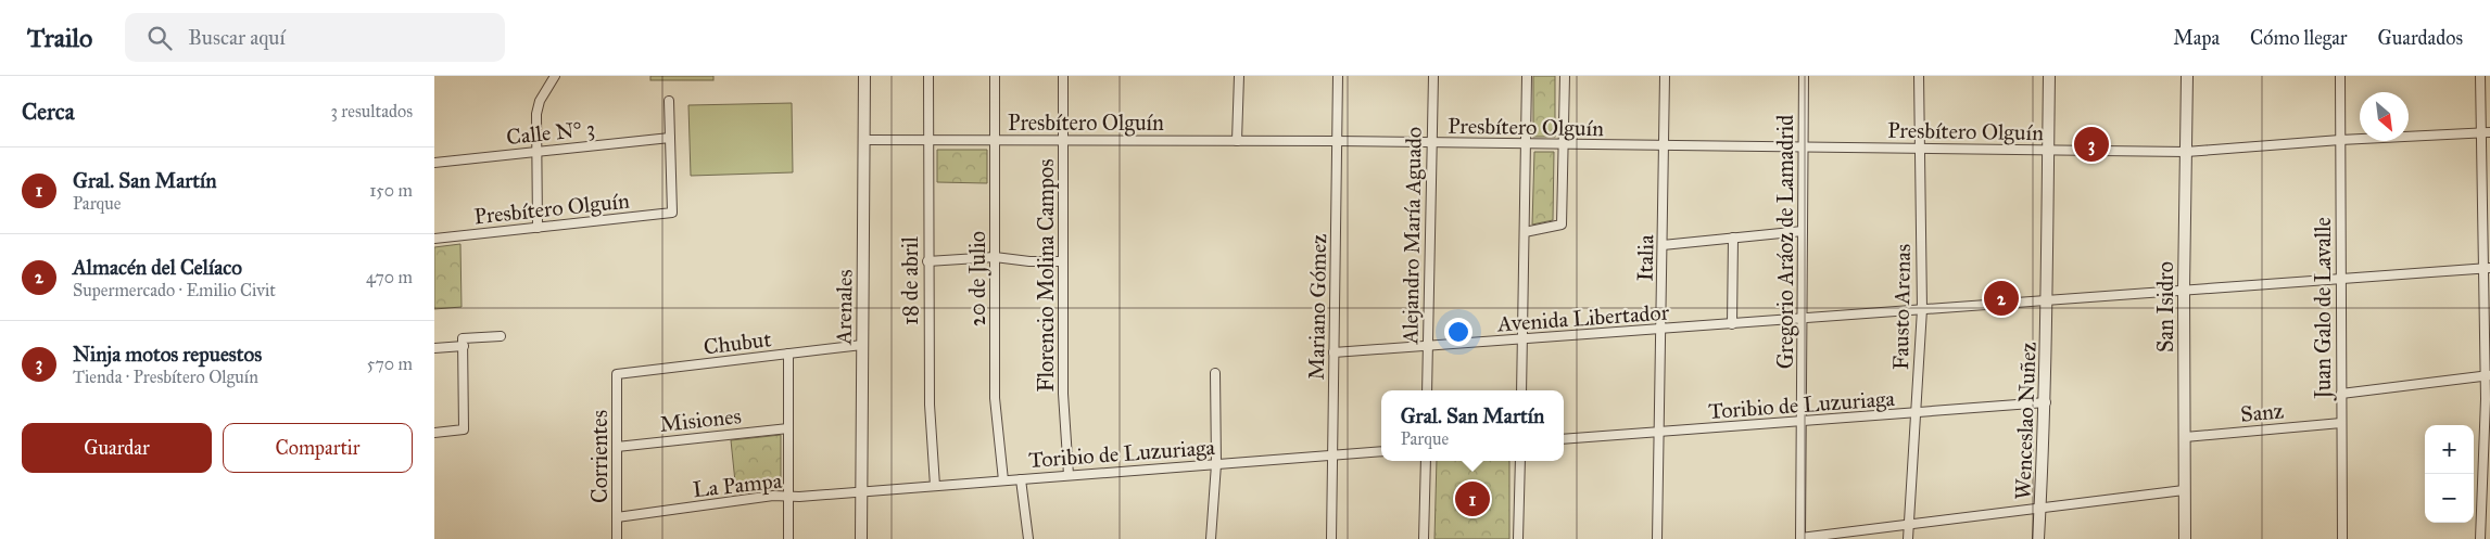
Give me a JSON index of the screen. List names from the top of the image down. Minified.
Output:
{"streets":{"street":["Presbítero Olguín","Calle N° 3","Alejandro María Aguado","Gregorio Aráoz de Lamadrid","Italia","Florencio Molina Campos","20 de Julio","18 de abril","Arenales","Mariano Gómez","Fausto Arenas","San Isidro","Juan Galo de Lavalle","Avenida Libertador","Chubut","Toribio de Luzuriaga","Sanz","Misiones","Wenceslao Nuñez","Corrientes","La Pampa"]},"crossings":[["Presbítero Olguín","Calle N° 3"],["Presbítero Olguín","Alejandro María Aguado"],["Presbítero Olguín","Gregorio Aráoz de Lamadrid"],["Presbítero Olguín","Italia"],["Presbítero Olguín","Florencio Molina Campos"],["Presbítero Olguín","20 de Julio"],["Presbítero Olguín","18 de abril"],["Presbítero Olguín","Arenales"],["Presbítero Olguín","Mariano Gómez"],["Presbítero Olguín","Fausto Arenas"],["Presbítero Olguín","San Isidro"],["Presbítero Olguín","Juan Galo de Lavalle"],["Presbítero Olguín","Wenceslao Nuñez"],["Alejandro María Aguado","Avenida Libertador"],["Gregorio Aráoz de Lamadrid","Avenida Libertador"],["Gregorio Aráoz de Lamadrid","Toribio de Luzuriaga"],["Italia","Avenida Libertador"],["Italia","Toribio de Luzuriaga"],["Florencio Molina Campos","Toribio de Luzuriaga"],["20 de Julio","Toribio de Luzuriaga"],["18 de abril","Toribio de Luzuriaga"],["Arenales","Chubut"],["Arenales","Toribio de Luzuriaga"],["Arenales","La Pampa"],["Mariano Gómez","Avenida Libertador"],["Mariano Gómez","Toribio de Luzuriaga"],["Fausto Arenas","Avenida Libertador"],["Fausto Arenas","Toribio de Luzuriaga"],["San Isidro","Avenida Libertador"],["San Isidro","Sanz"],["Juan Galo de Lavalle","Avenida Libertador"],["Juan Galo de Lavalle","Sanz"],["Avenida Libertador","Wenceslao Nuñez"],["Chubut","Corrientes"],["Toribio de Luzuriaga","Wenceslao Nuñez"],["Toribio de Luzuriaga","La Pampa"],["Misiones","Corrientes"],["Corrientes","La Pampa"]],"north":"bottom right","page":{"header":"Trailo","search":"Buscar aquí","nav":["Mapa","Cómo llegar","Guardados"],"heading":["Cerca","3 resultados"],"pins":["3","2","1"],"list":[{"mark":"1","name":"Gral. San Martín","note":"Parque","value":"150 m"},{"mark":"2","name":"Almacén del Celíaco","note":"Supermercado · Emilio Civit","value":"470 m"},{"mark":"3","name":"Ninja motos repuestos","note":"Tienda · Presbítero Olguín","value":"570 m"}],"popup":["Gral. San Martín","Parque"],"buttons":["Guardar","Compartir"],"map_buttons":["+","−"]}}
